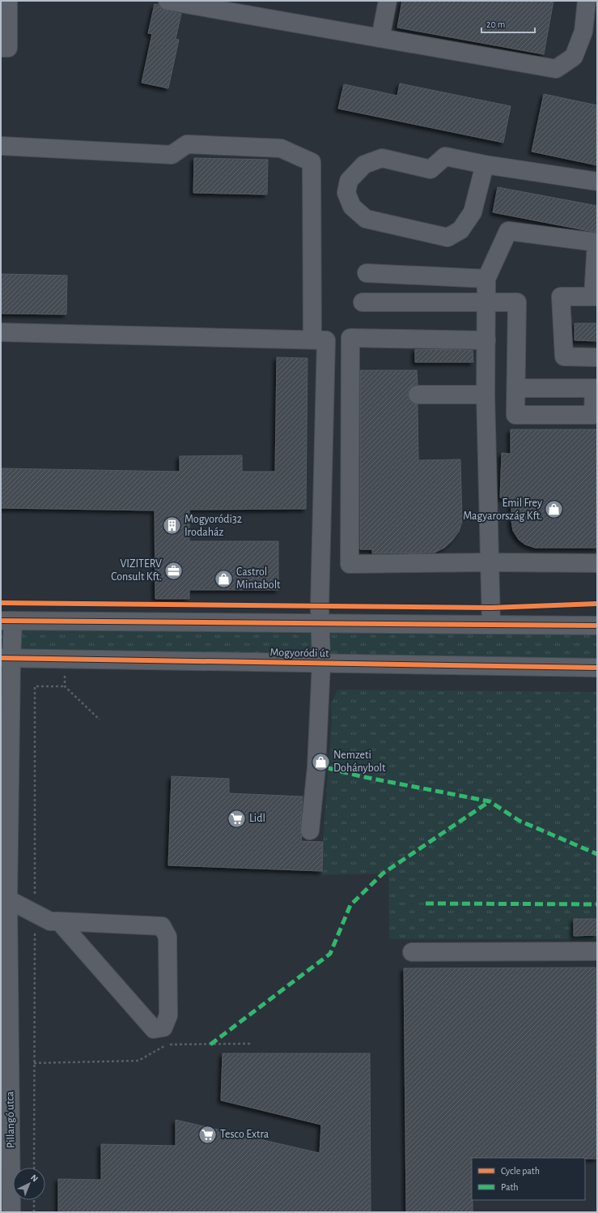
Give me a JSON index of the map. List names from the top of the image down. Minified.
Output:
{"streets":{"street":["Mogyoródi út","Pillangó utca"]},"crossings":[["Mogyoródi út","Pillangó utca"]],"places":{"shop":["Emil Frey Magyarország Kft.","Castrol Mintabolt","Nemzeti Dohánybolt"],"building":["Mogyoródi32 Irodaház"],"office":["VIZITERV Consult Kft."],"supermarket":["Lidl","Tesco Extra"]},"legend":["Cycle path","Path"],"scale_bar":"20 m","north":"top right"}
